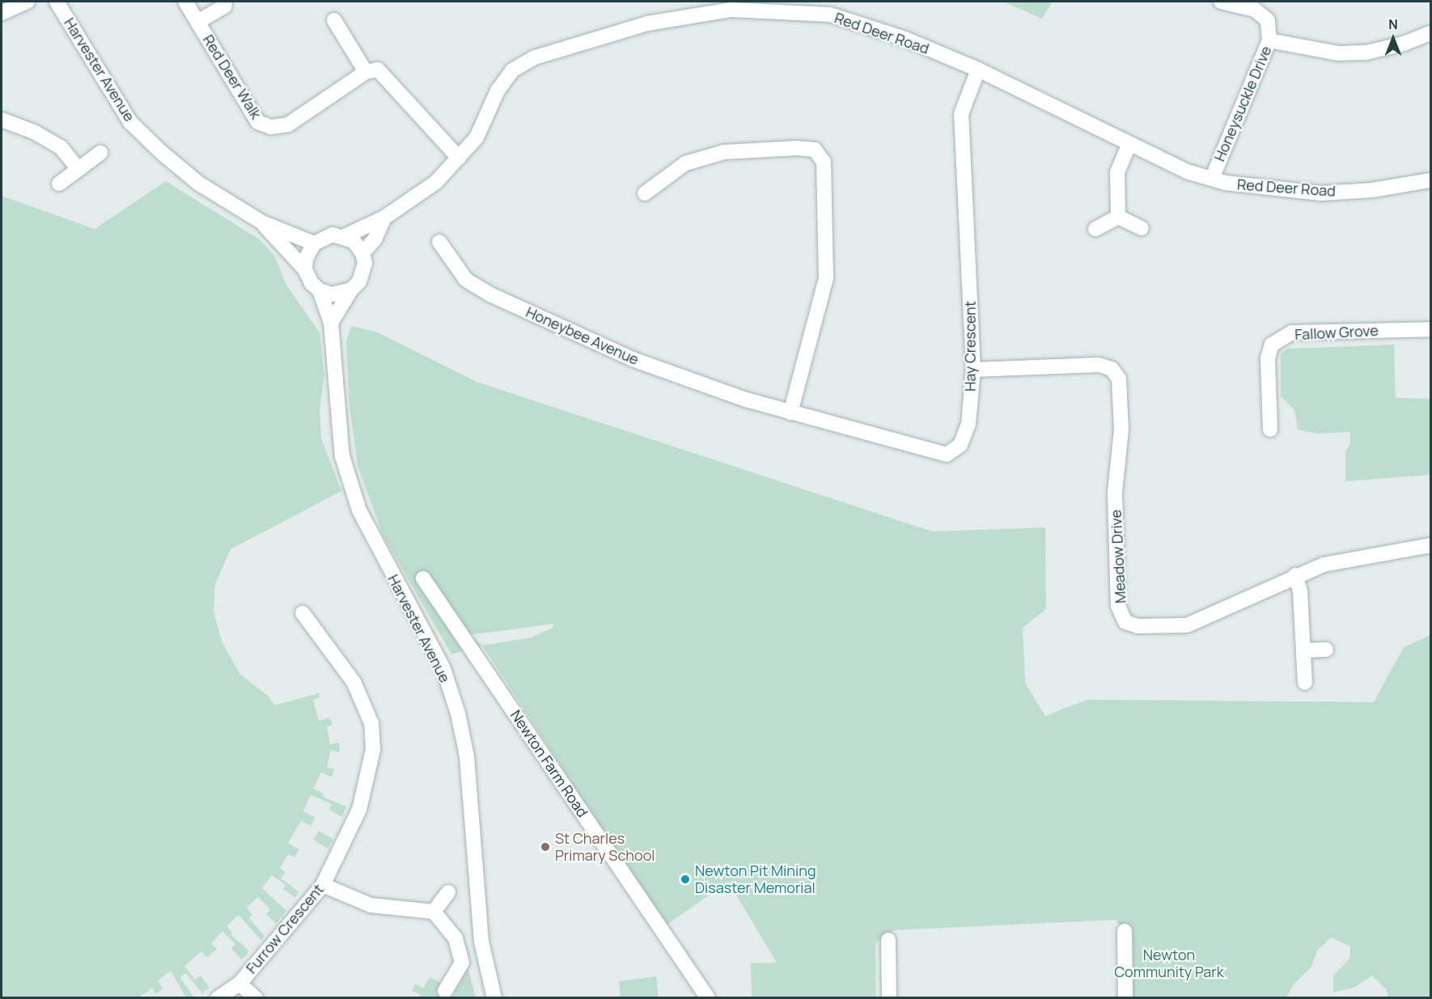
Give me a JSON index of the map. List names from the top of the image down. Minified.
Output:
{"streets":{"street":["Red Deer Road","Harvester Avenue","Red Deer Walk","Honeysuckle Drive","Fallow Grove","Honeybee Avenue","Hay Crescent","Meadow Drive","Newton Farm Road","Furrow Crescent"]},"crossings":[["Red Deer Road","Harvester Avenue"],["Red Deer Road","Honeysuckle Drive"],["Red Deer Road","Hay Crescent"],["Honeybee Avenue","Hay Crescent"],["Hay Crescent","Meadow Drive"]],"parks":["Newton Community Park"],"places":["St Charles Primary School","Newton Pit Mining Disaster Memorial"],"north":"top"}
